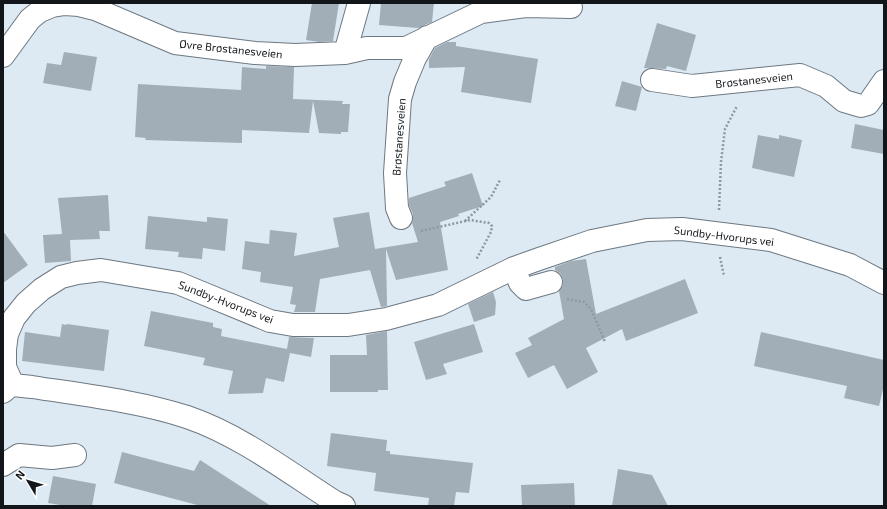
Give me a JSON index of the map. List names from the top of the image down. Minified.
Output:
{"streets":{"street":["Øvre Brøstanesveien","Brøstanesveien","Sundby-Hvorups vei"]},"crossings":[["Øvre Brøstanesveien","Brøstanesveien"]],"north":"top left"}
